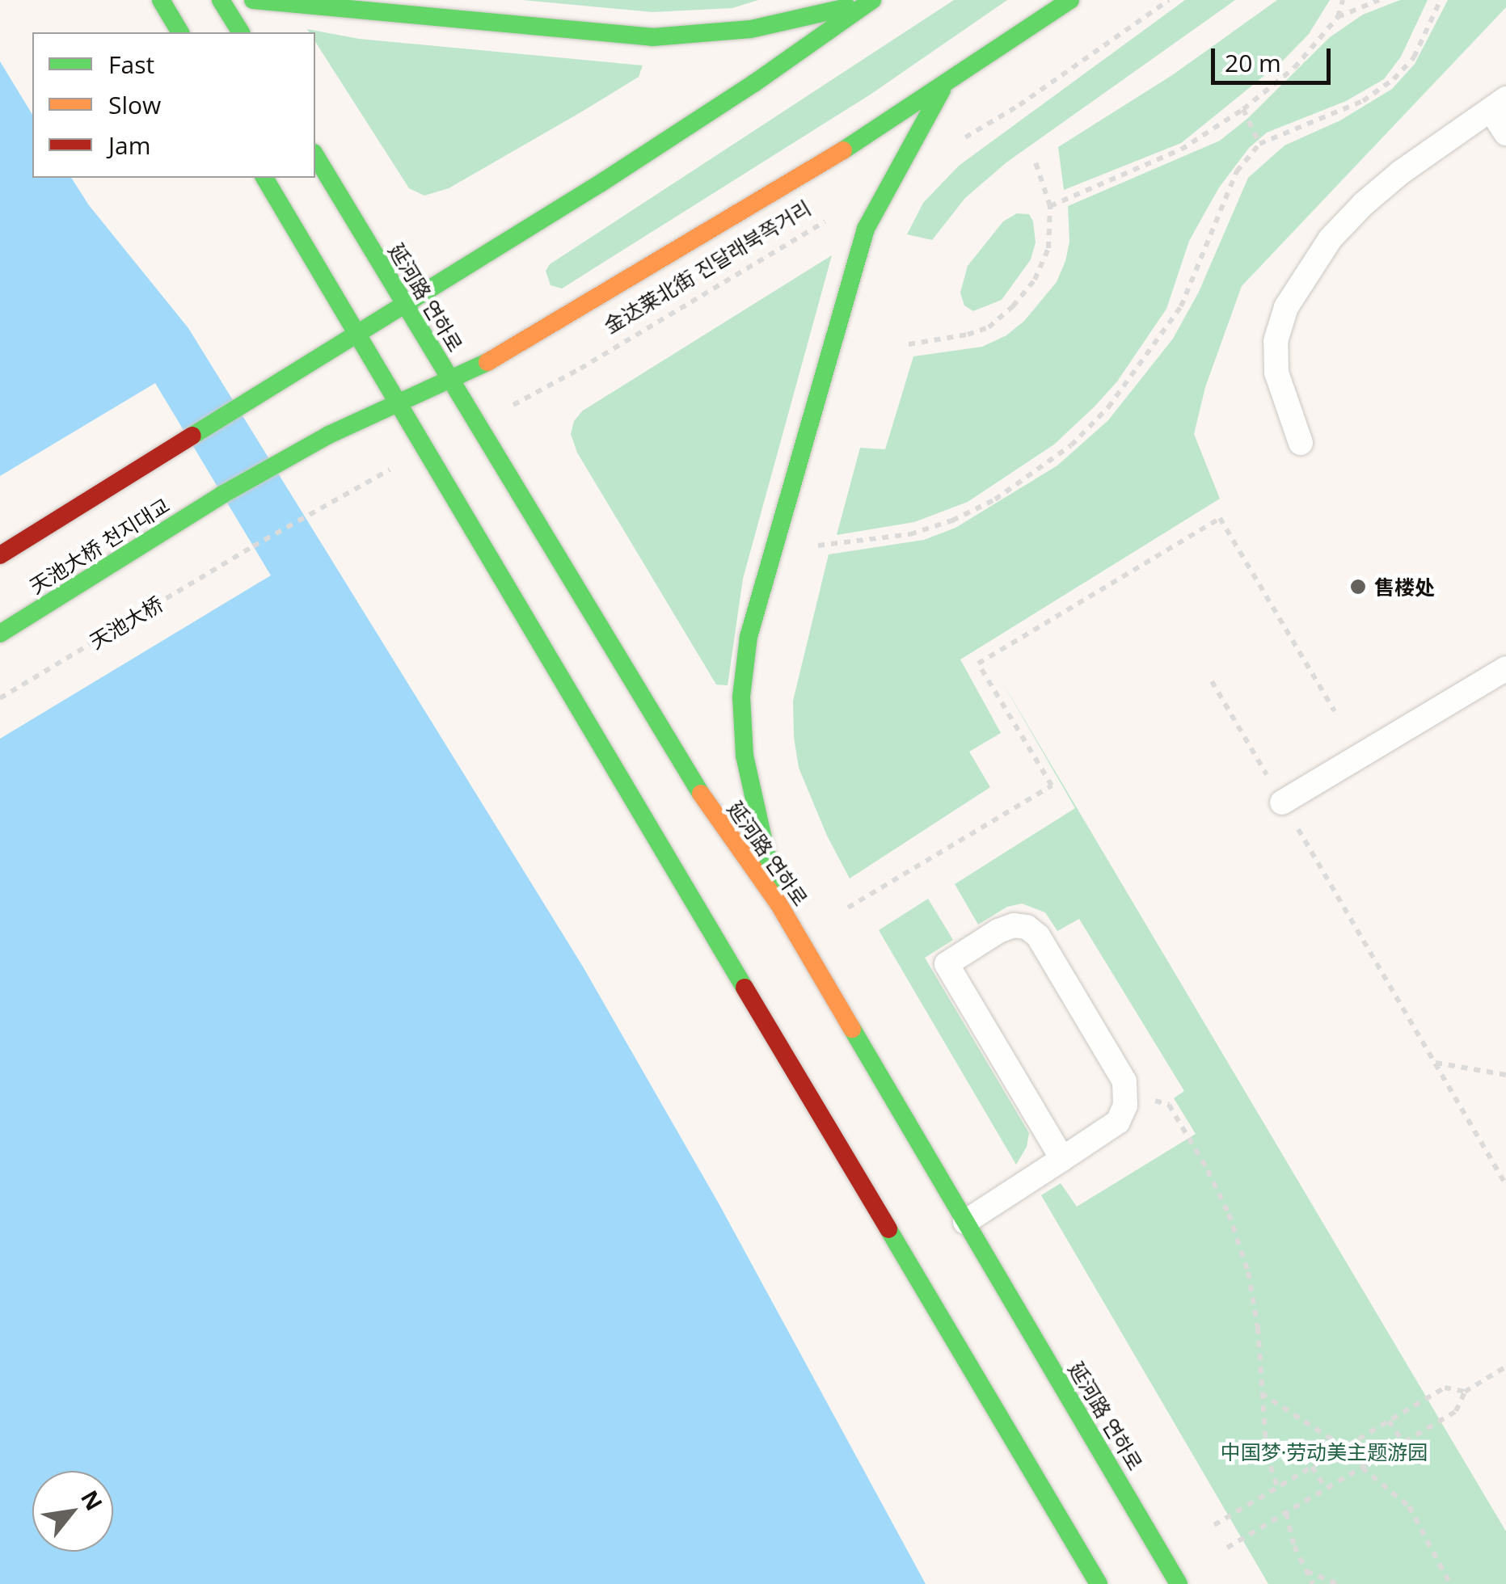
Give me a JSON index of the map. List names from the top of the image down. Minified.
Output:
{"streets":{"main road":["金达莱北街 진달래북쪽거리","延河路 연하로","天池大桥 천지대교"],"path":["天池大桥"]},"crossings":[["金达莱北街 진달래북쪽거리","延河路 연하로"],["金达莱北街 진달래북쪽거리","天池大桥 천지대교"]],"parks":["中国梦·劳动美主题游园"],"places":["售楼处"],"legend":["Fast","Slow","Jam"],"scale_bar":"20 m","north":"top right"}
